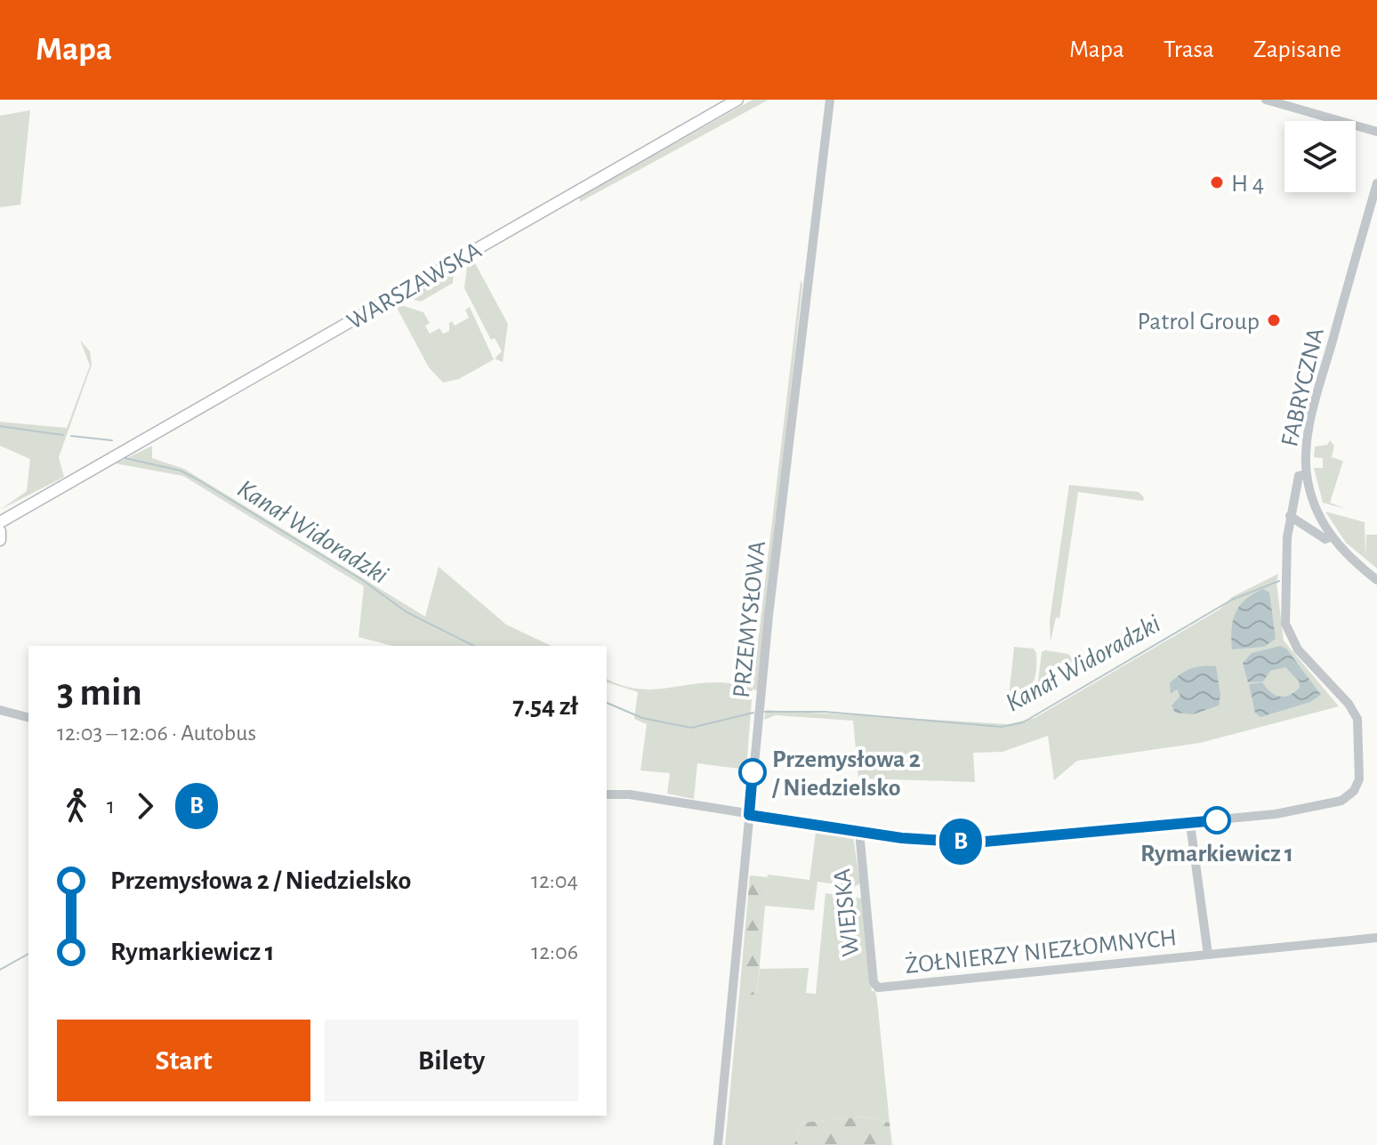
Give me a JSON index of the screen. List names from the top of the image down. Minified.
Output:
{"streets":{"main road":["WARSZAWSKA"],"street":["FABRYCZNA","PRZEMYSŁOWA","WIEJSKA","ŻOŁNIERZY NIEZŁOMNYCH"]},"crossings":[["WIEJSKA","ŻOŁNIERZY NIEZŁOMNYCH"]],"water":["Kanał Widoradzki"],"places":["H 4","Patrol Group","Przemysłowa 2 / Niedzielsko","Rymarkiewicz 1"],"lines":["bus line B"],"page":{"header":"Mapa","nav":["Mapa","Trasa","Zapisane"],"on_map":"B","heading":["3 min","12:03 – 12:06 · Autobus","7.54 zł"],"legs":["1","B"],"list":[{"name":"Przemysłowa 2 / Niedzielsko","value":"12:04"},{"name":"Rymarkiewicz 1","value":"12:06"}],"buttons":["Start","Bilety"]}}
